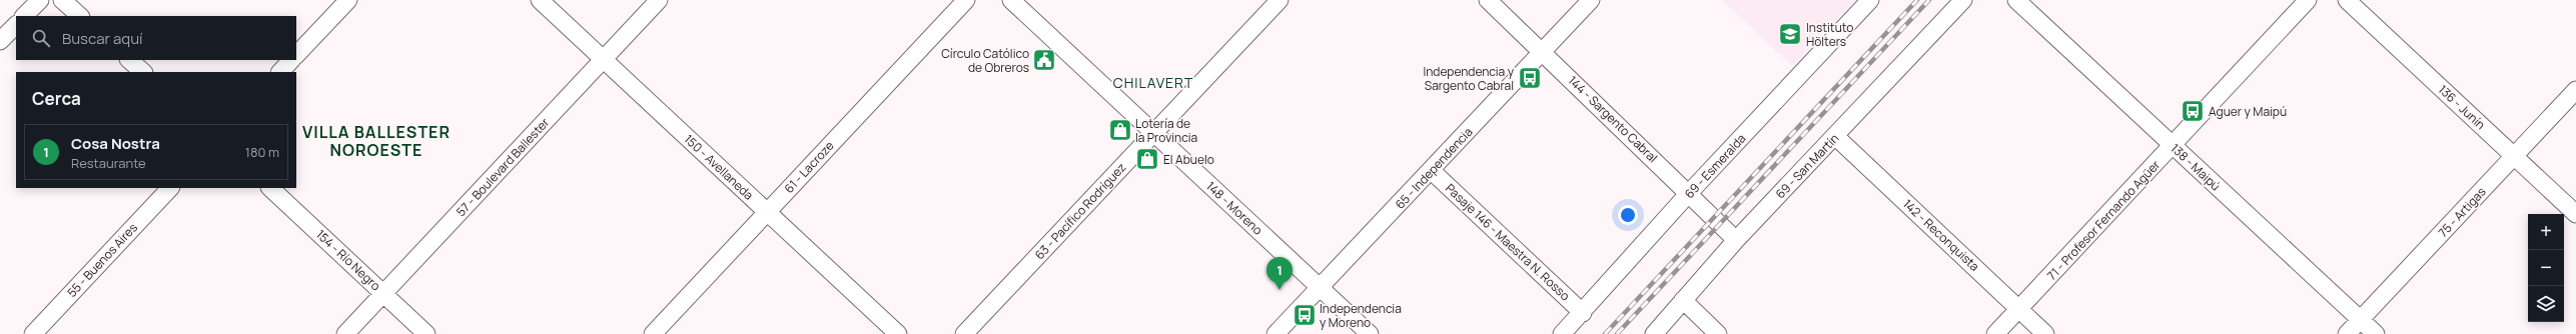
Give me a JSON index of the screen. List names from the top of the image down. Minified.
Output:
{"streets":{"street":["136 - Junín","144 - Sargento Cabral","69 - Esmeralda","69 - San Martín","57 - Boulevard Ballester","150 - Avellaneda","61 - Lacroze","138 - Maipú","65 - Independencia","148 - Moreno","63 - Pacífico Rodríguez","75 - Artigas","71 - Profesor Fernando Agüer","142 - Reconquista","Pasaje 146 - Maestra N. Rosso","55 - Buenos Aires","154 - Río Negro"]},"crossings":[["136 - Junín","75 - Artigas"],["144 - Sargento Cabral","69 - Esmeralda"],["144 - Sargento Cabral","69 - San Martín"],["144 - Sargento Cabral","65 - Independencia"],["69 - Esmeralda","Pasaje 146 - Maestra N. Rosso"],["69 - San Martín","142 - Reconquista"],["57 - Boulevard Ballester","150 - Avellaneda"],["57 - Boulevard Ballester","154 - Río Negro"],["150 - Avellaneda","61 - Lacroze"],["138 - Maipú","75 - Artigas"],["138 - Maipú","71 - Profesor Fernando Agüer"],["65 - Independencia","148 - Moreno"],["65 - Independencia","Pasaje 146 - Maestra N. Rosso"],["148 - Moreno","63 - Pacífico Rodríguez"],["71 - Profesor Fernando Agüer","142 - Reconquista"]],"districts":["CHILAVERT","VILLA BALLESTER NOROESTE"],"places":{"school or university":["Instituto Hölters"],"public building":["Círculo Católico de Obreros"],"bus stop":["Independencia y Sargento Cabral","Aguer y Maipú","Independencia y Moreno"],"shop":["Lotería de la Provincia","El Abuelo"]},"page":{"search":"Buscar aquí","heading":"Cerca","list":[{"mark":"1","name":"Cosa Nostra","note":"Restaurante","value":"180 m"}],"map_buttons":["+","−"],"pins":"1"}}
